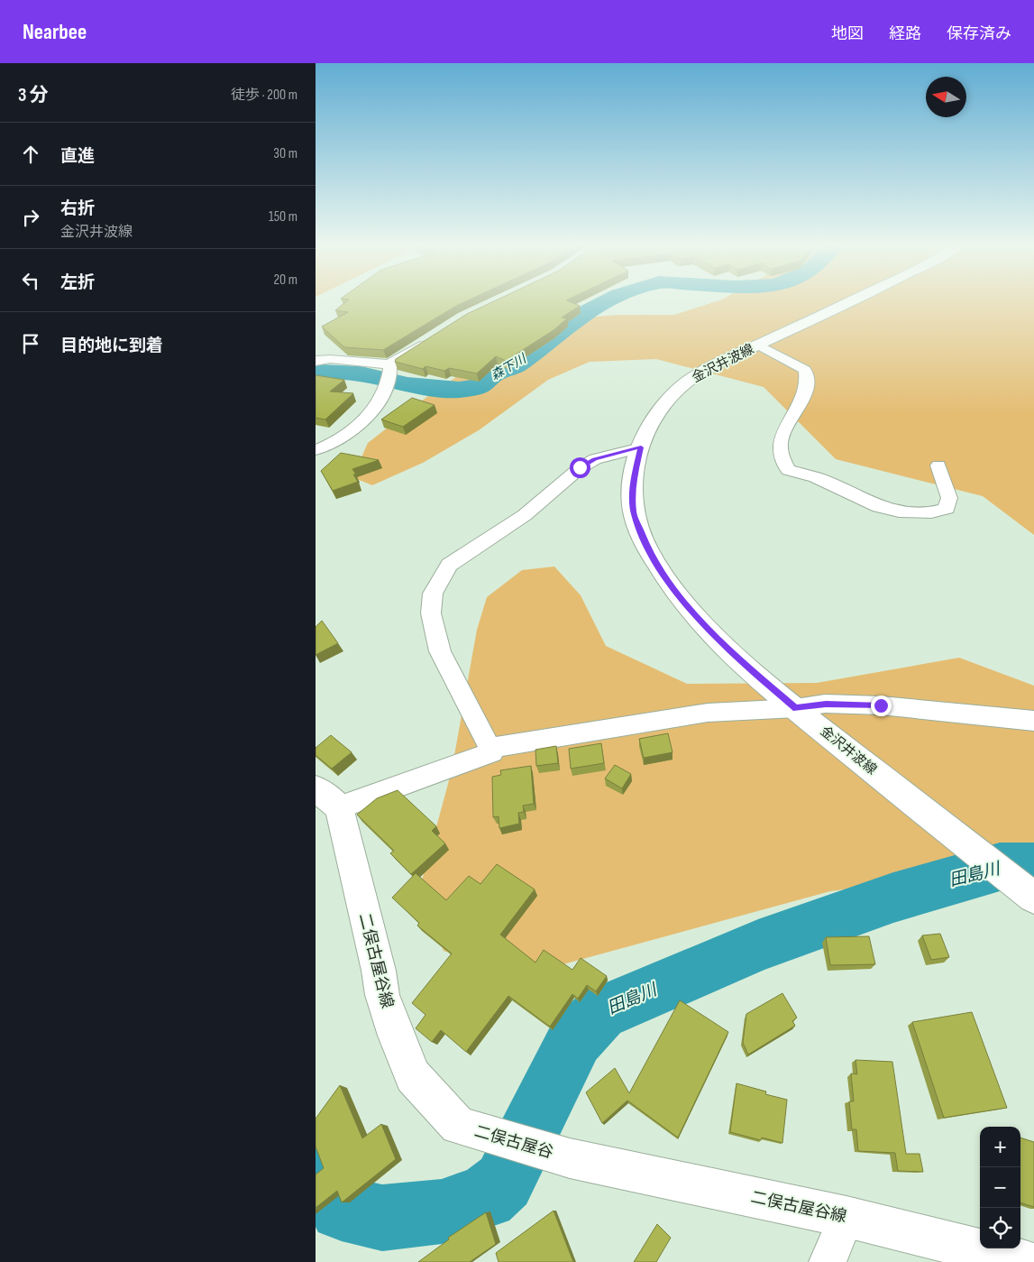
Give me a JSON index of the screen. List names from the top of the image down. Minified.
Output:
{"streets":{"main road":["金沢井波線","二俣古屋谷線","二俣古屋谷"]},"crossings":[["二俣古屋谷線","二俣古屋谷"]],"water":["森下川","田島川"],"north":"left","page":{"header":"Nearbee","nav":["地図","経路","保存済み"],"heading":["3 分","徒歩 · 200 m"],"list":[["直進","30 m"],["右折","金沢井波線","150 m"],["左折","20 m"],"目的地に到着"],"map_buttons":["+","−"]}}
